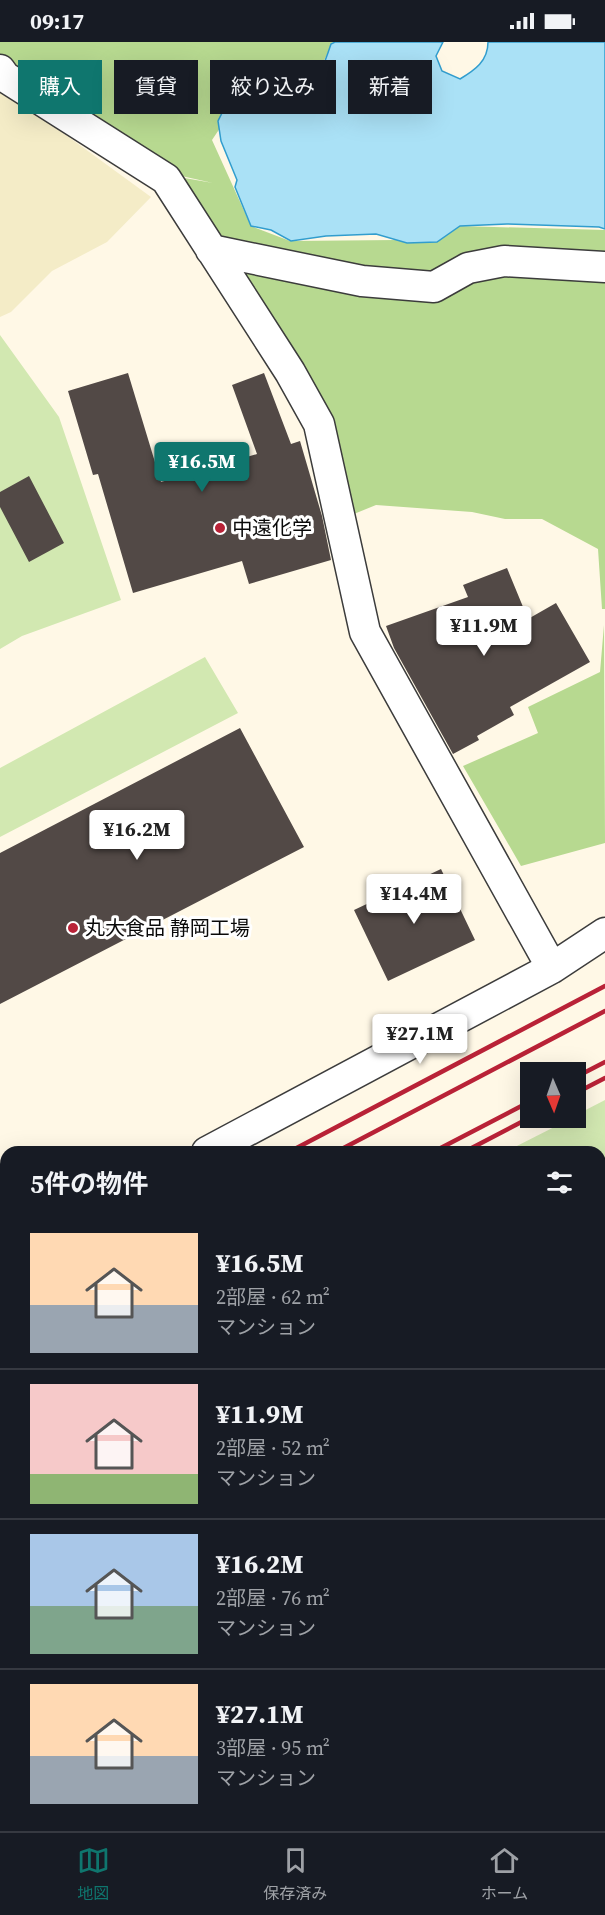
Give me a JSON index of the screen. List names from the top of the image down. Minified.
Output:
{"places":["中遠化学","丸大食品 静岡工場"],"north":"bottom","page":{"status":"09:17","chip":["購入","賃貸","絞り込み","新着"],"price":["¥16.5M","¥11.9M","¥16.2M","¥14.4M","¥27.1M"],"heading":"5件の物件","list":[{"name":"¥16.5M","note":"2部屋 · 62 m² · マンション"},{"name":"¥11.9M","note":"2部屋 · 52 m² · マンション"},{"name":"¥16.2M","note":"2部屋 · 76 m² · マンション"},{"name":"¥27.1M","note":"3部屋 · 95 m² · マンション"}],"tabs":["地図","保存済み","ホーム"]}}
